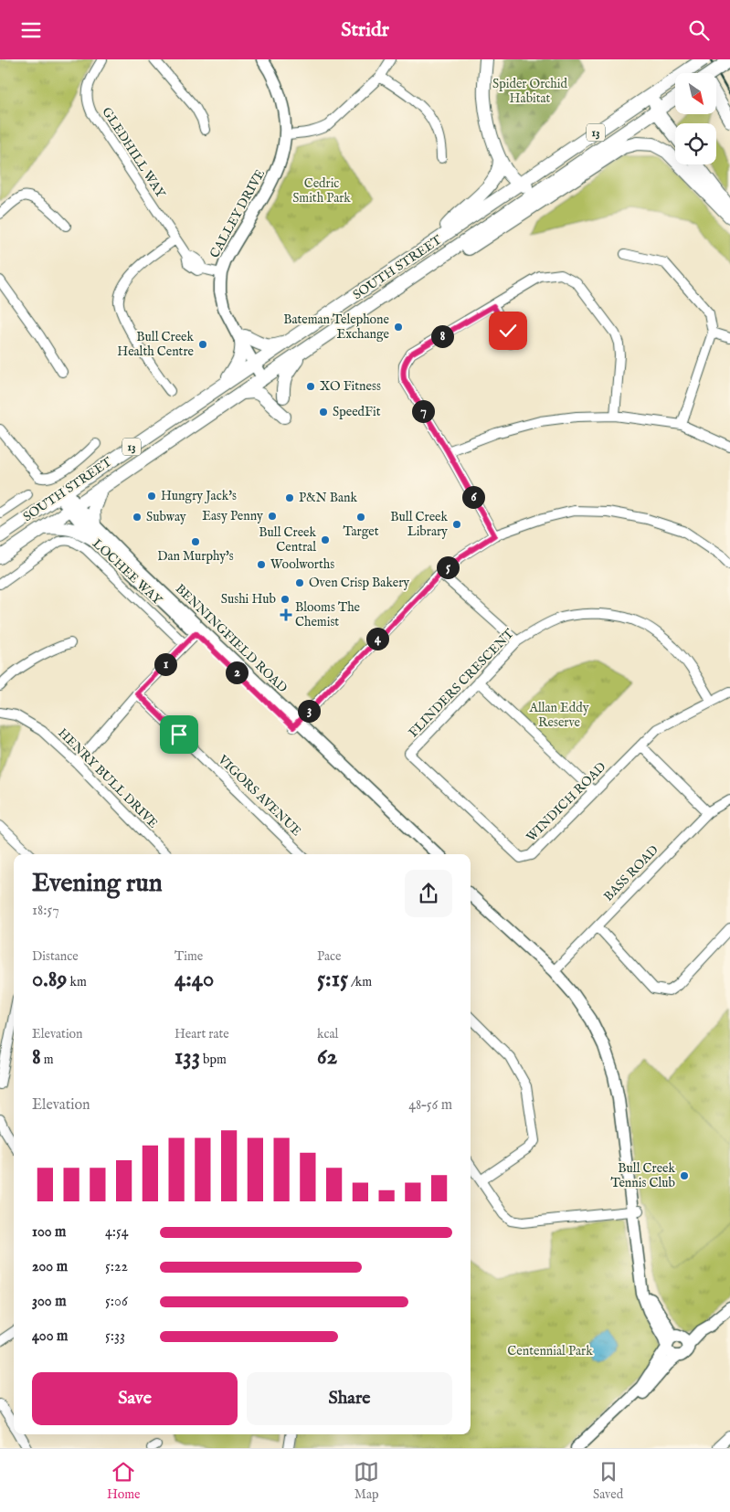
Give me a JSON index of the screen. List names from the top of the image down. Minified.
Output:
{"streets":{"highway":["13","SOUTH STREET"],"main road":["CALLEY DRIVE","BENNINGFIELD ROAD"],"street":["GLEDHILL WAY","LOCHEE WAY","FLINDERS CRESCENT","HENRY BULL DRIVE","VIGORS AVENUE","WINDICH ROAD","BASS ROAD"]},"crossings":[["GLEDHILL WAY","CALLEY DRIVE"],["CALLEY DRIVE","SOUTH STREET"],["SOUTH STREET","BENNINGFIELD ROAD"],["FLINDERS CRESCENT","WINDICH ROAD"]],"parks":["Spider Orchid Habitat","Cedric Smith Park","Allan Eddy Reserve","Centennial Park"],"places":{"other":["Bateman Telephone Exchange","Bull Creek Health Centre","XO Fitness","SpeedFit","Hungry Jack's","P&N Bank","Easy Penny","Subway","Target","Bull Creek Library","Bull Creek Central","Dan Murphy's","Woolworths","Oven Crisp Bakery","Sushi Hub","Bull Creek Tennis Club"],"health":["Blooms The Chemist"]},"north":"bottom right","page":{"header":"Stridr","pins":["8","7","6","5","4","1","2","3"],"heading":["Evening run","18:57"],"stats":[["Distance","0.89 km"],["Time","4:40"],["Pace","5:15 /km"],["Elevation","8 m"],["Heart rate","133 bpm"],["kcal","62"]],"chart":["Elevation","48–56 m"],"list":[{"name":"100 m","note":"4:54"},{"name":"200 m","note":"5:22"},{"name":"300 m","note":"5:06"},{"name":"400 m","note":"5:33"}],"buttons":["Save","Share"],"tabs":["Home","Map","Saved"]}}
